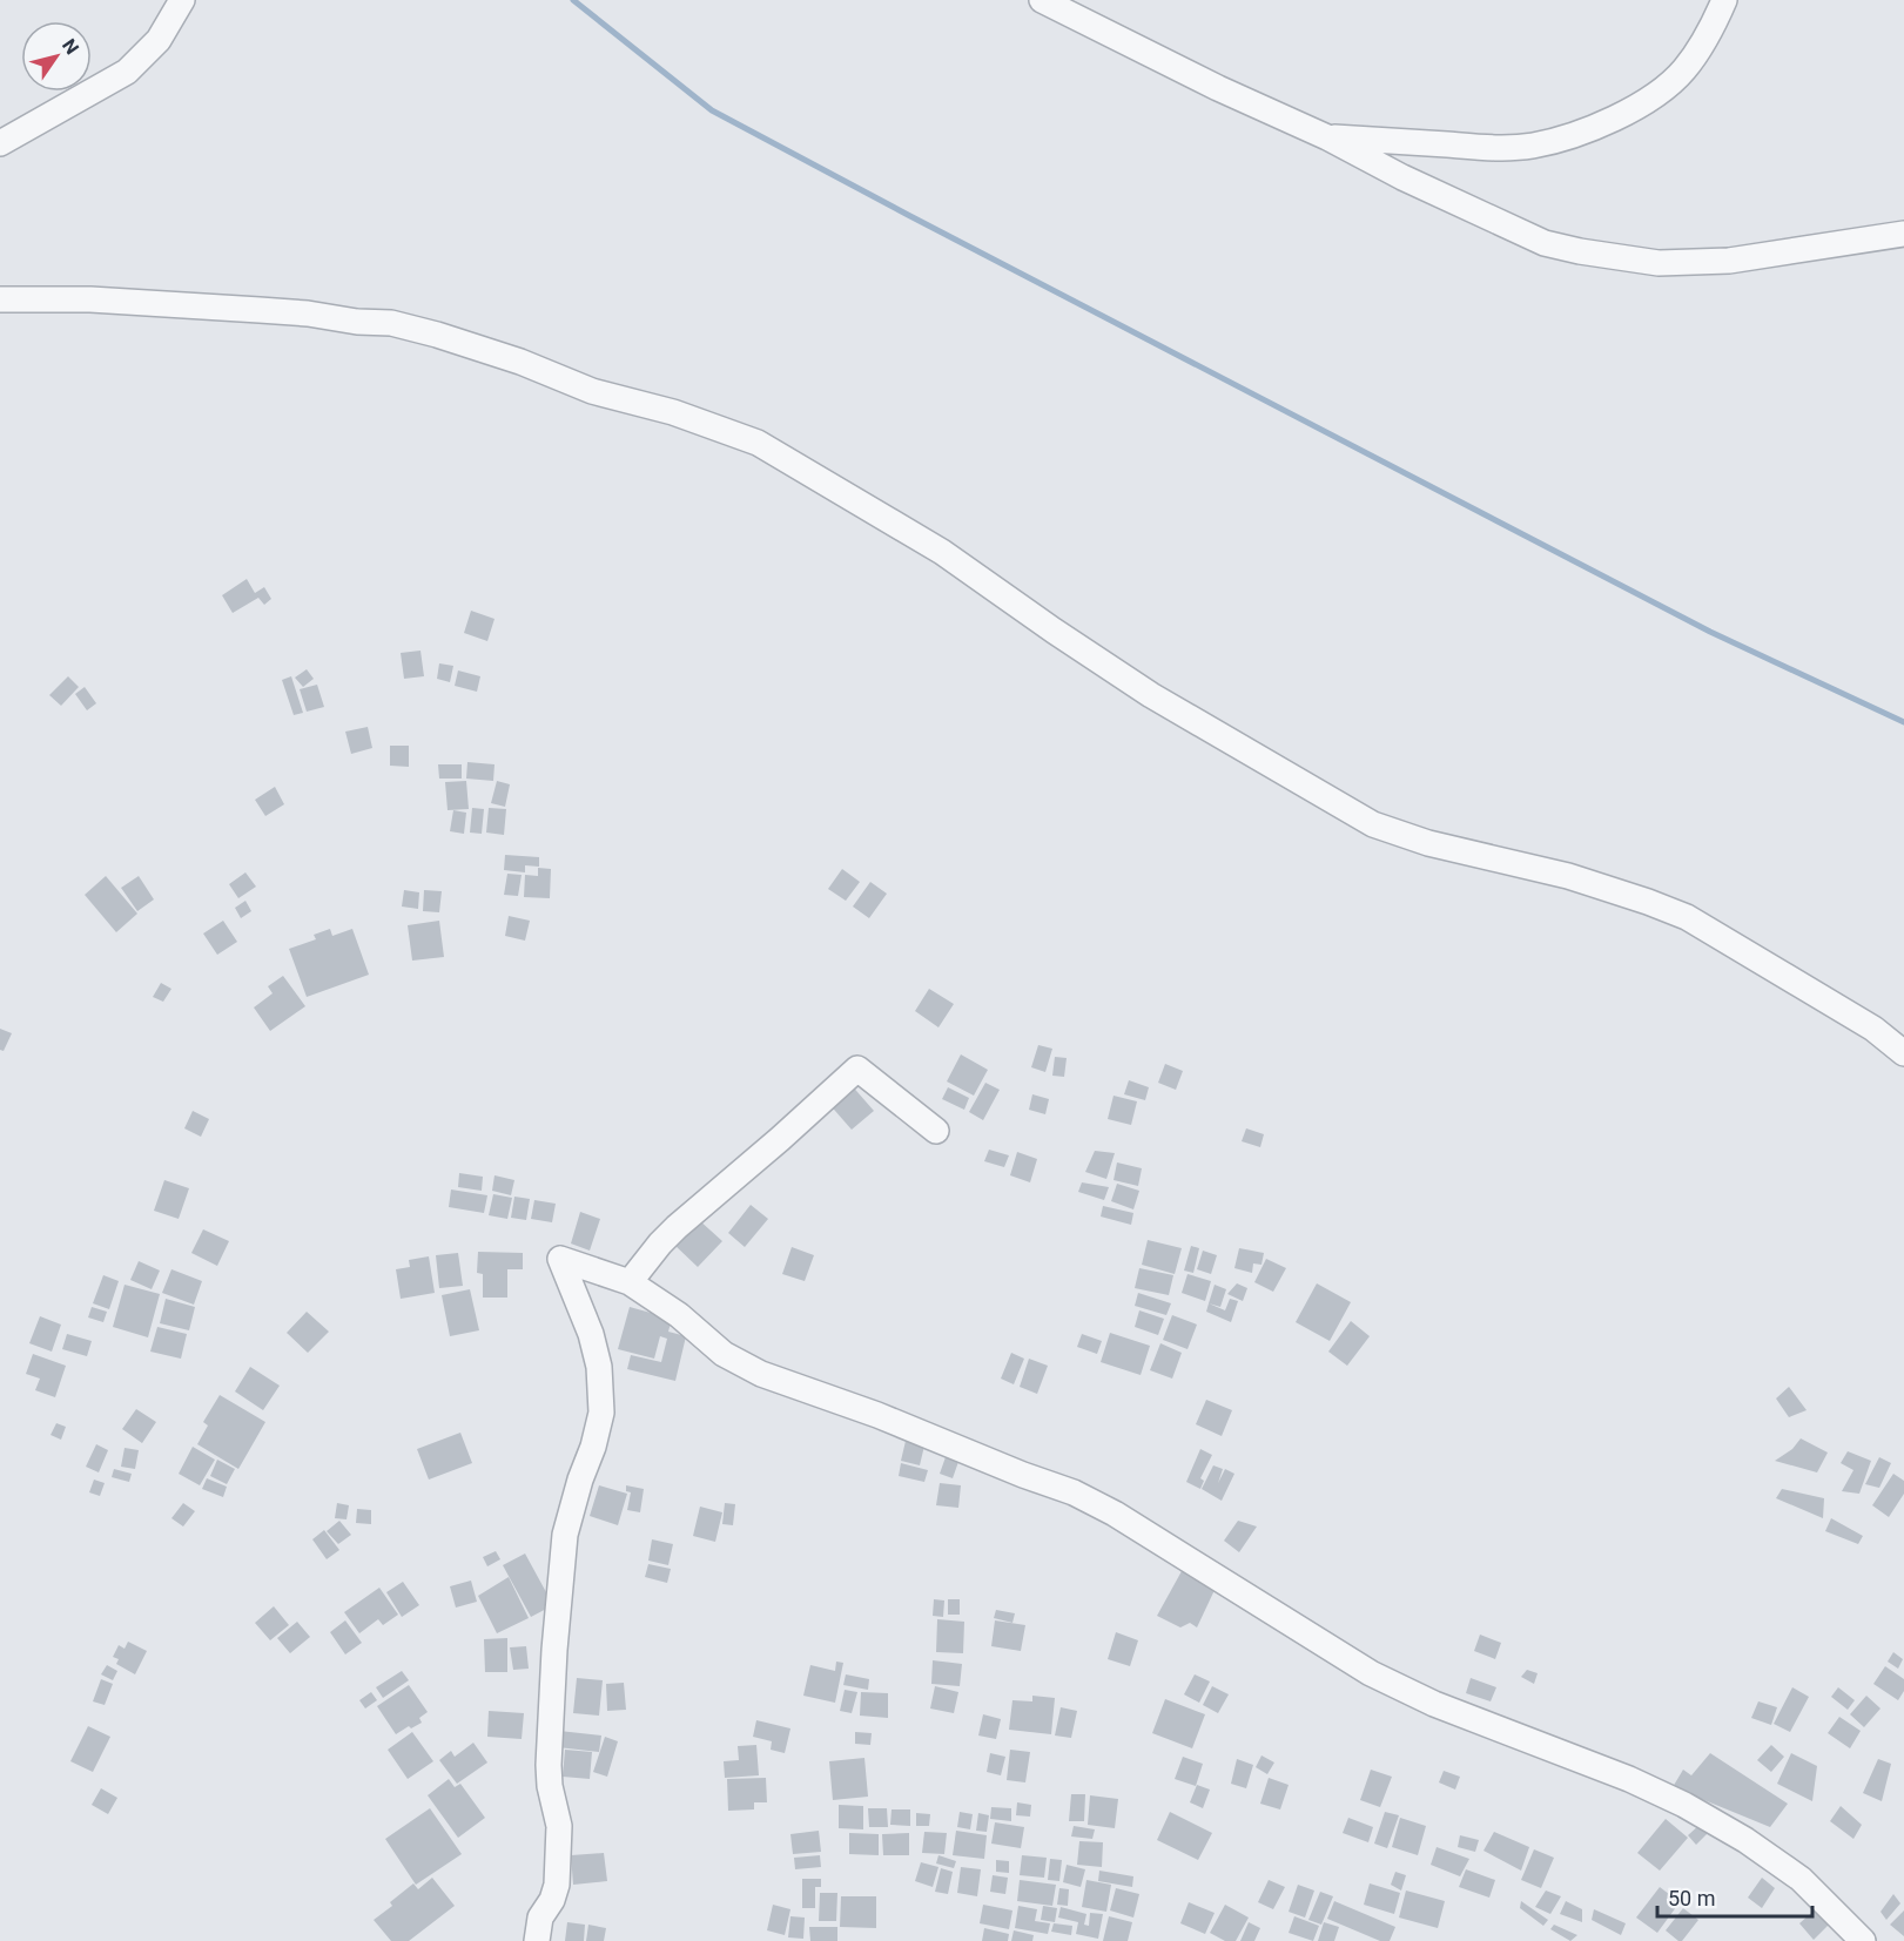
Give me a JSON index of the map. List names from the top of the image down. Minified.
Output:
{"scale_bar":"50 m","north":"top right"}
